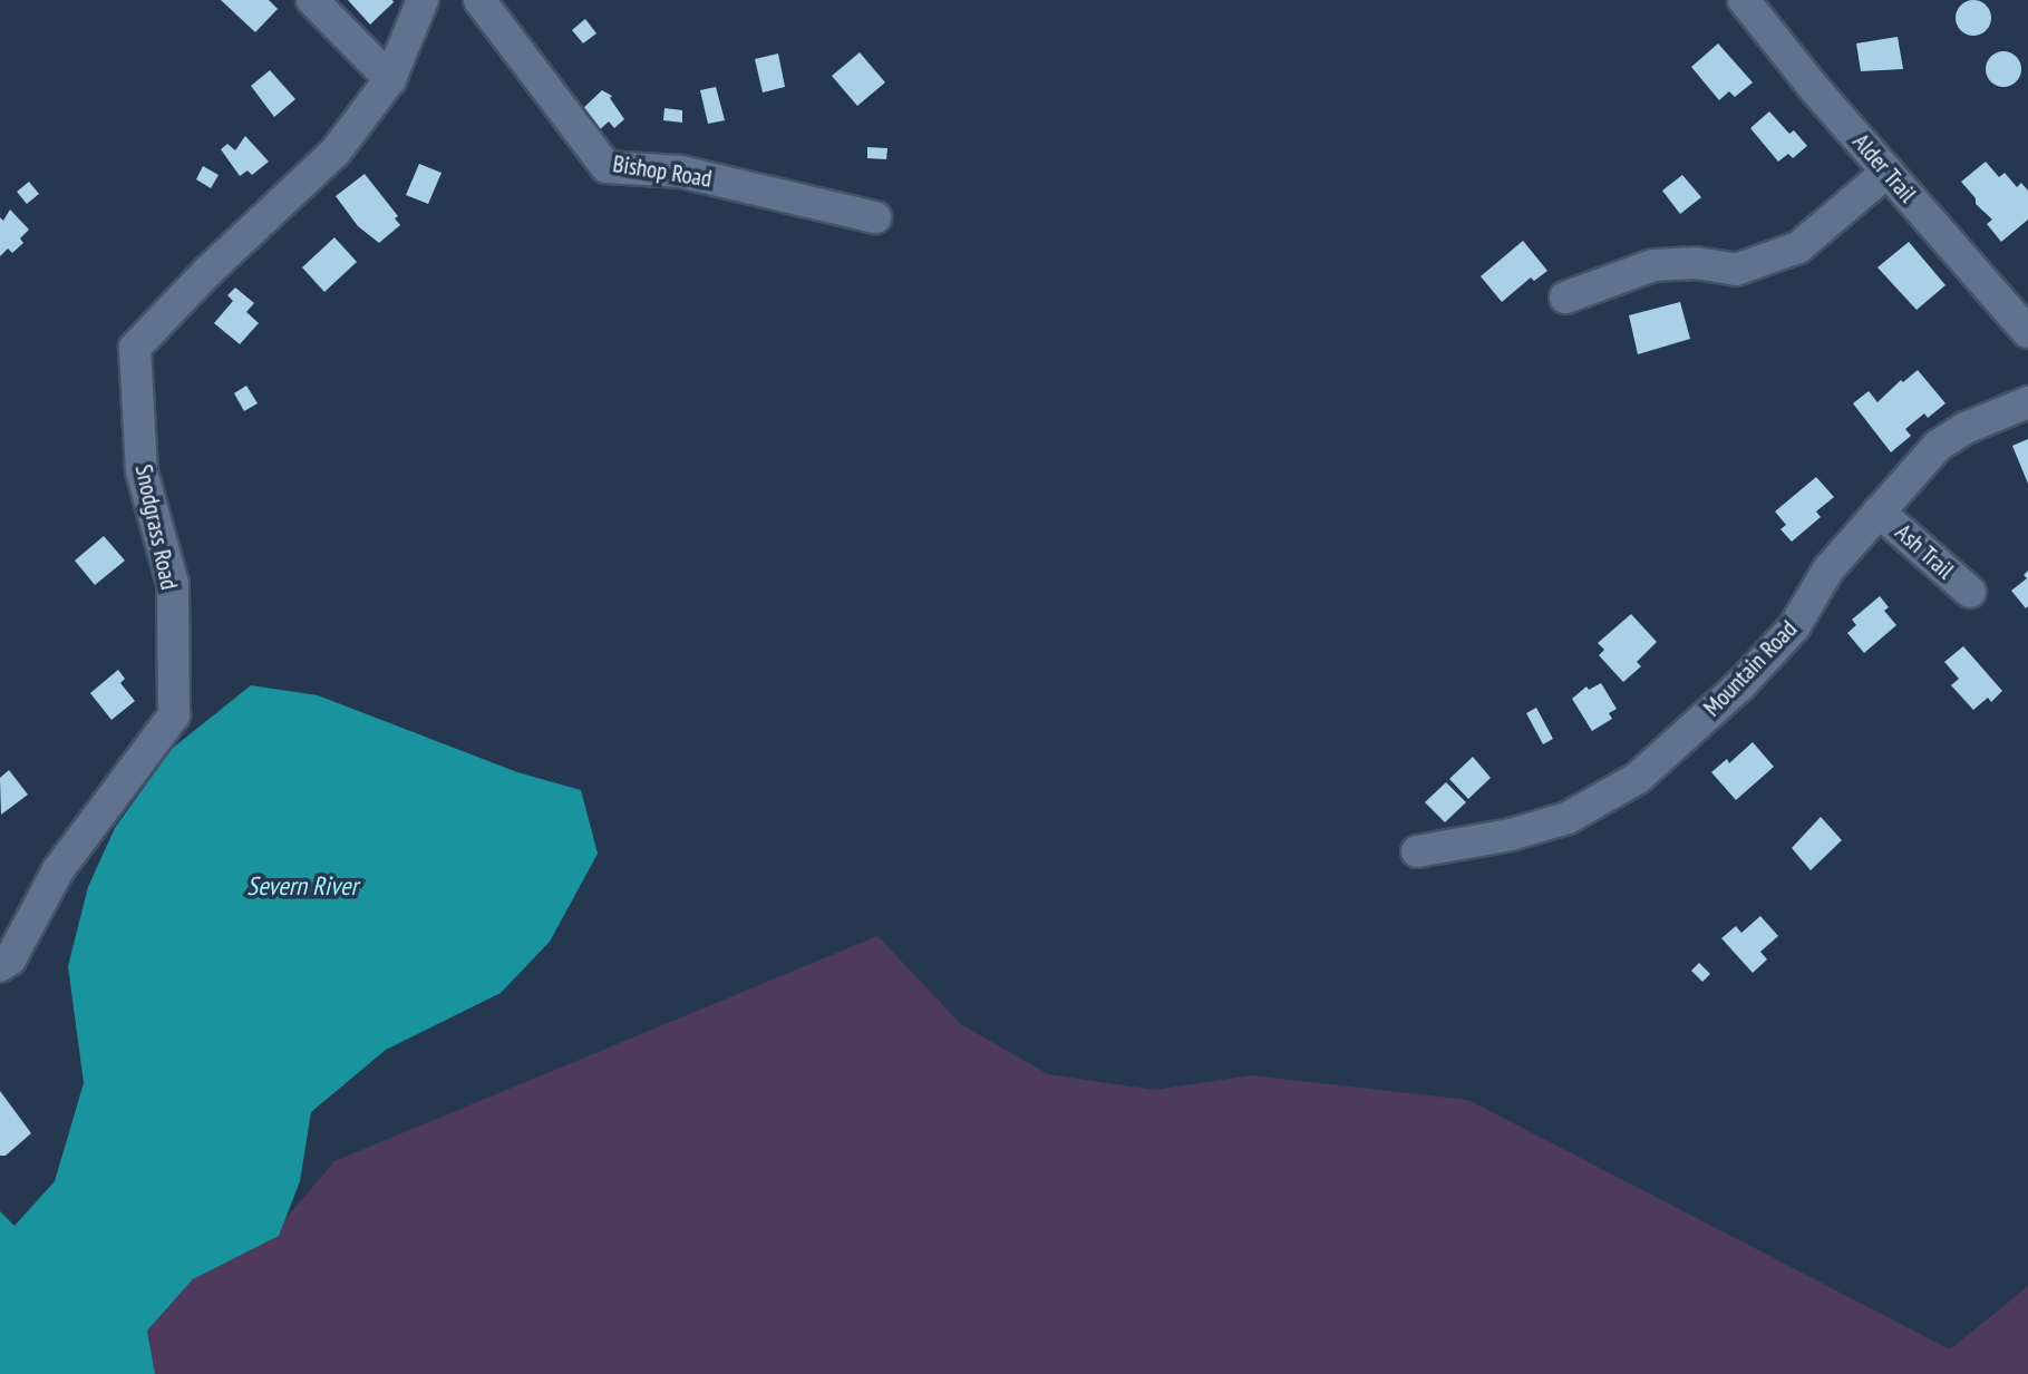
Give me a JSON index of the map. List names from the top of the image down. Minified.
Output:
{"streets":{"street":["Alder Trail","Bishop Road","Snodgrass Road","Ash Trail","Mountain Road"]},"crossings":[["Ash Trail","Mountain Road"]],"water":["Severn River"]}
